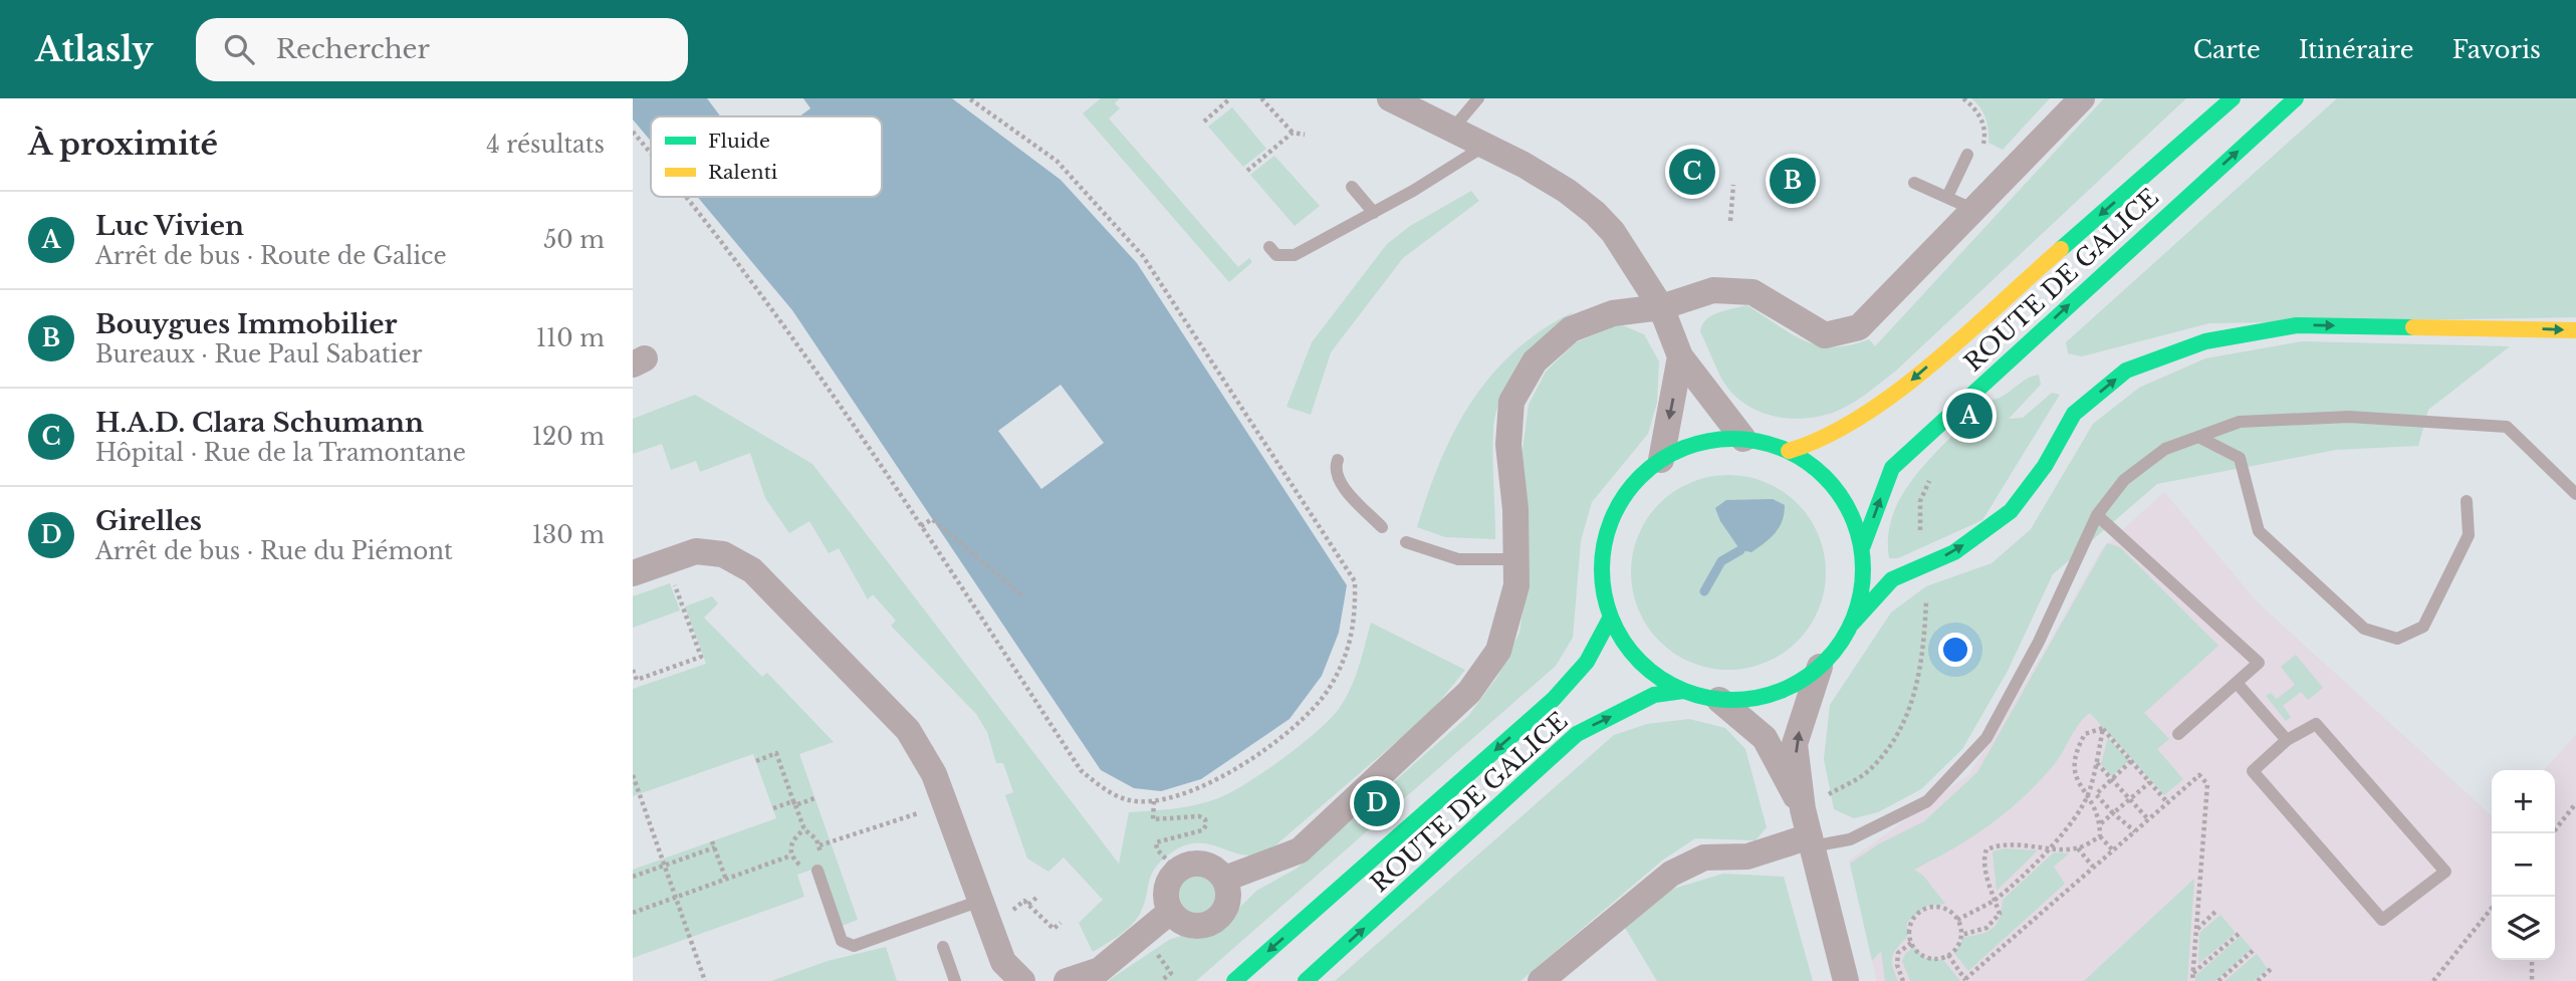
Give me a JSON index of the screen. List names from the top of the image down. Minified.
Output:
{"streets":{"main road":["ROUTE DE GALICE"]},"legend":["Fluide","Ralenti"],"page":{"header":"Atlasly","search":"Rechercher","nav":["Carte","Itinéraire","Favoris"],"heading":["À proximité","4 résultats"],"pins":["C","B","A","D"],"list":[{"mark":"A","name":"Luc Vivien","note":"Arrêt de bus · Route de Galice","value":"50 m"},{"mark":"B","name":"Bouygues Immobilier","note":"Bureaux · Rue Paul Sabatier","value":"110 m"},{"mark":"C","name":"H.A.D. Clara Schumann","note":"Hôpital · Rue de la Tramontane","value":"120 m"},{"mark":"D","name":"Girelles","note":"Arrêt de bus · Rue du Piémont","value":"130 m"}],"map_buttons":["+","−"]}}
